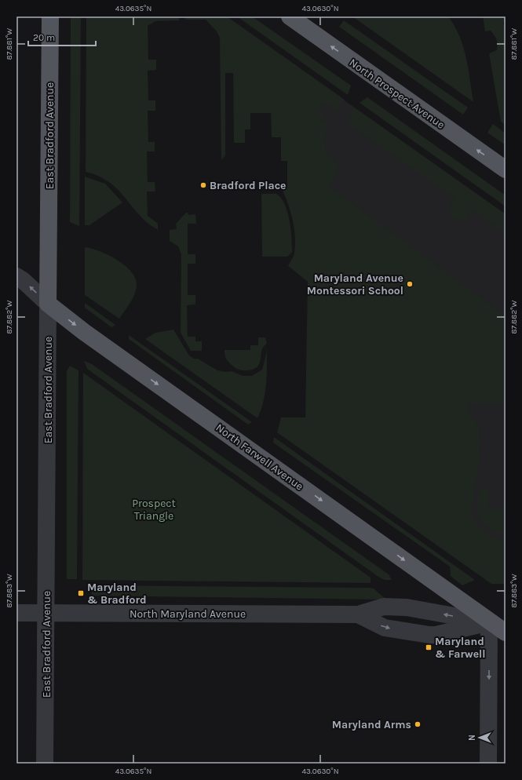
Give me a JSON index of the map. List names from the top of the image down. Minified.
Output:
{"streets":{"main road":["North Prospect Avenue","East Bradford Avenue","North Farwell Avenue"],"street":["North Maryland Avenue"]},"crossings":[["East Bradford Avenue","North Farwell Avenue"],["East Bradford Avenue","North Maryland Avenue"],["North Farwell Avenue","North Maryland Avenue"]],"one_way":["North Prospect Avenue","North Farwell Avenue"],"parks":["Prospect Triangle"],"places":{"other":["Bradford Place","Maryland Avenue Montessori School","Maryland Arms"],"transit":["Maryland & Bradford","Maryland & Farwell"]},"scale_bar":"20 m","north":"left","coordinates":["43.0635°N","43.0630°N","87.881°W","87.882°W","87.883°W"]}
